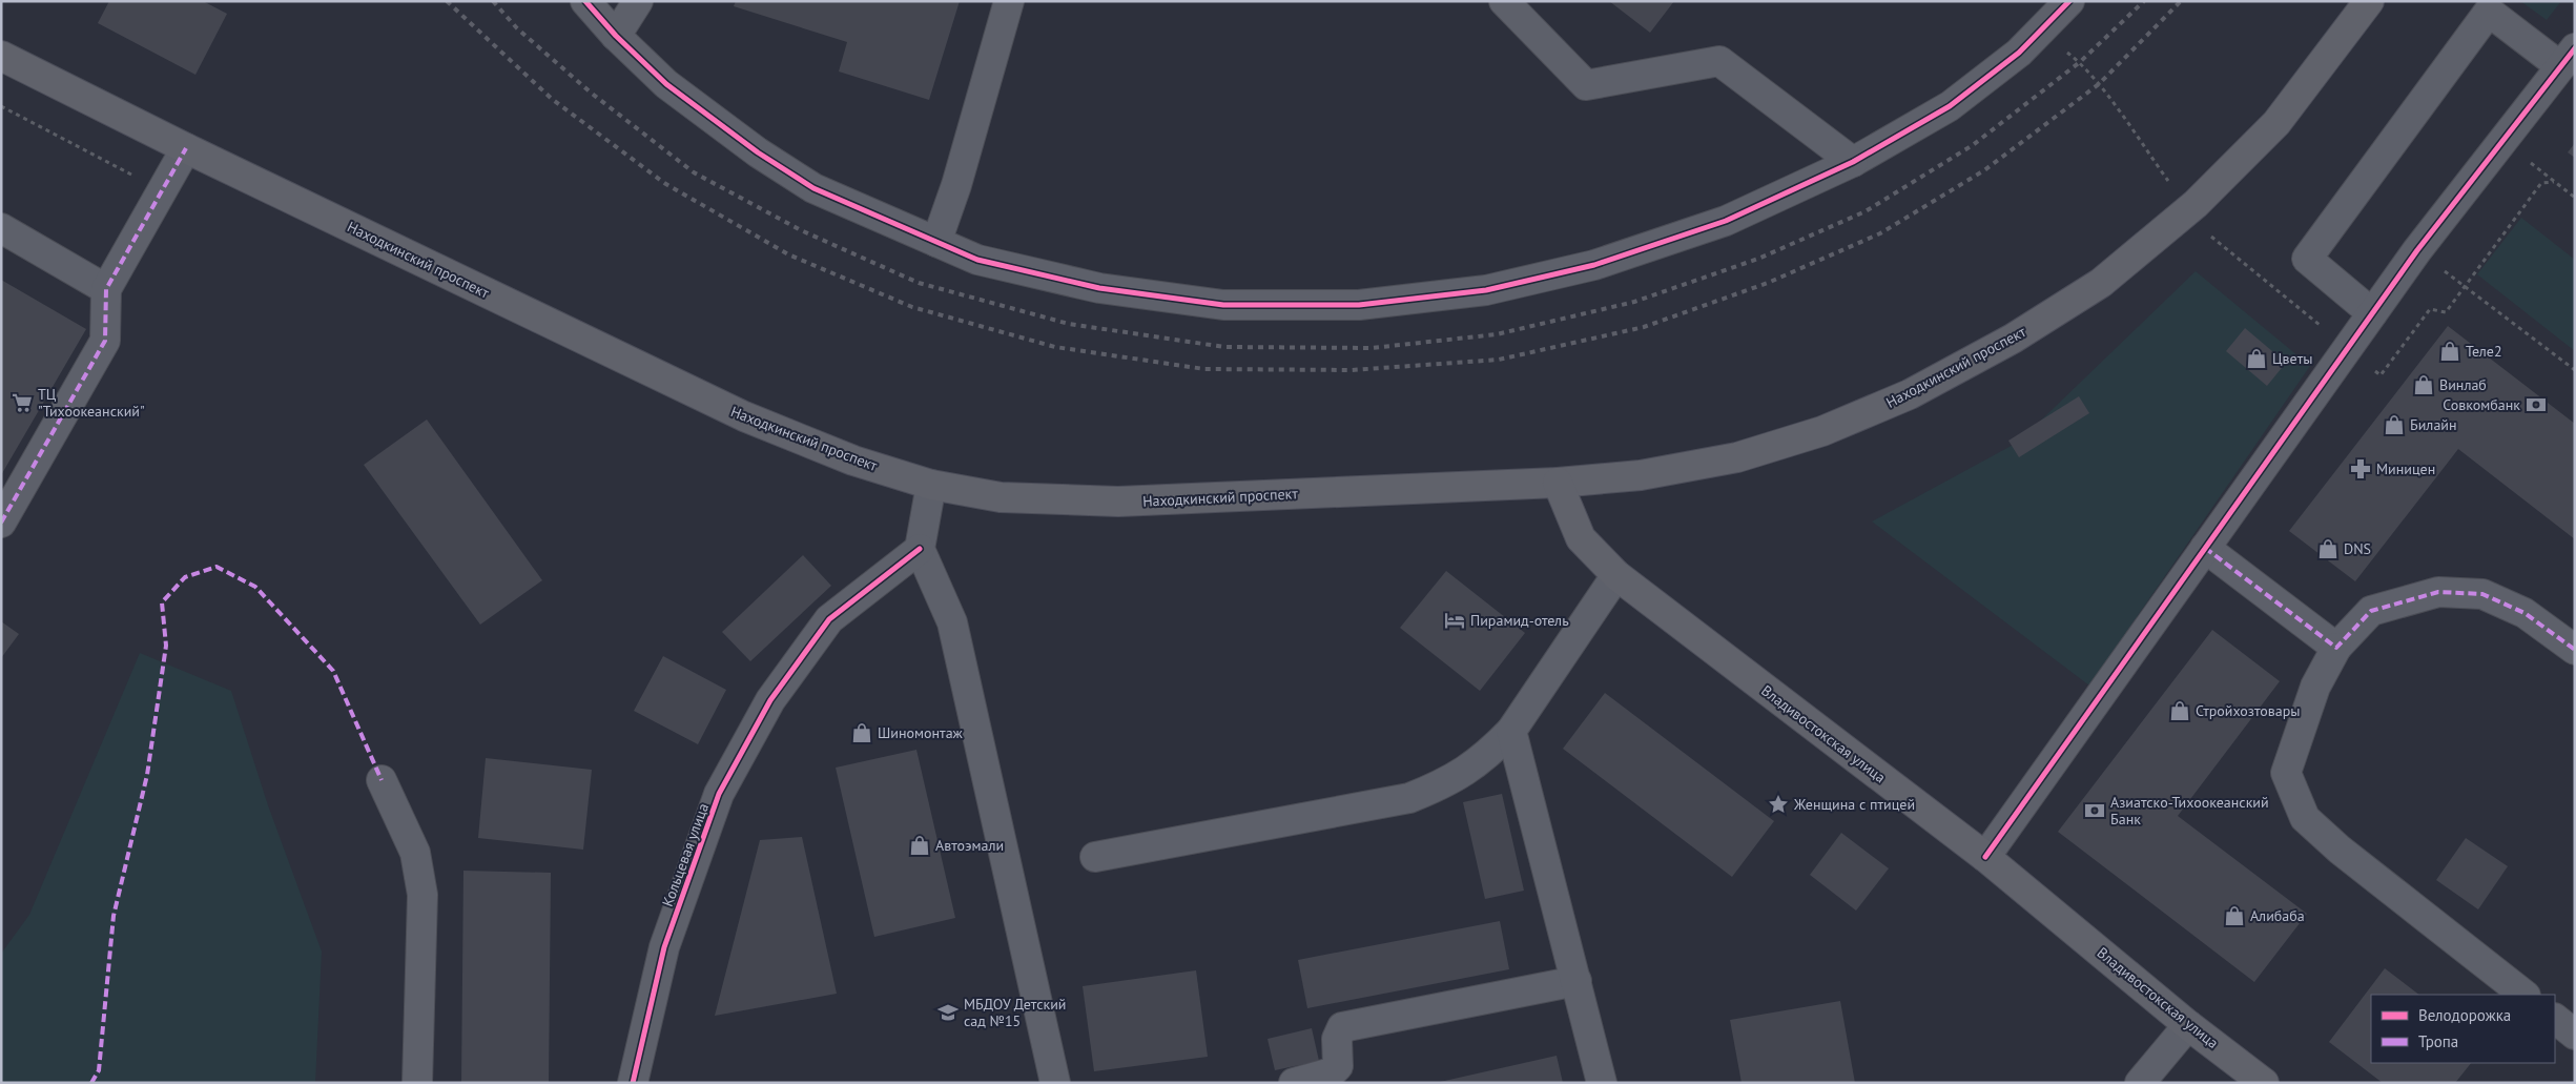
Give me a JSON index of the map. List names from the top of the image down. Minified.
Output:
{"streets":{"main road":["Находкинский проспект","Владивостокская улица"],"street":["Кольцевая улица"]},"crossings":[["Находкинский проспект","Владивостокская улица"]],"places":{"shop":["Теле2","Цветы","Винлаб","Билайн","DNS","Стройхозтовары","Шиномонтаж","Автоэмали","Алибаба"],"supermarket":["ТЦ \"Тихоокеанский\""],"bank":["Совкомбанк","Азиатско-Тихоокеанский Банк"],"pharmacy":["Миницен"],"hotel":["Пирамид-отель"],"place":["Женщина с птицей"],"school or university":["МБДОУ Детский сад №15"]},"legend":["Велодорожка","Тропа"]}
